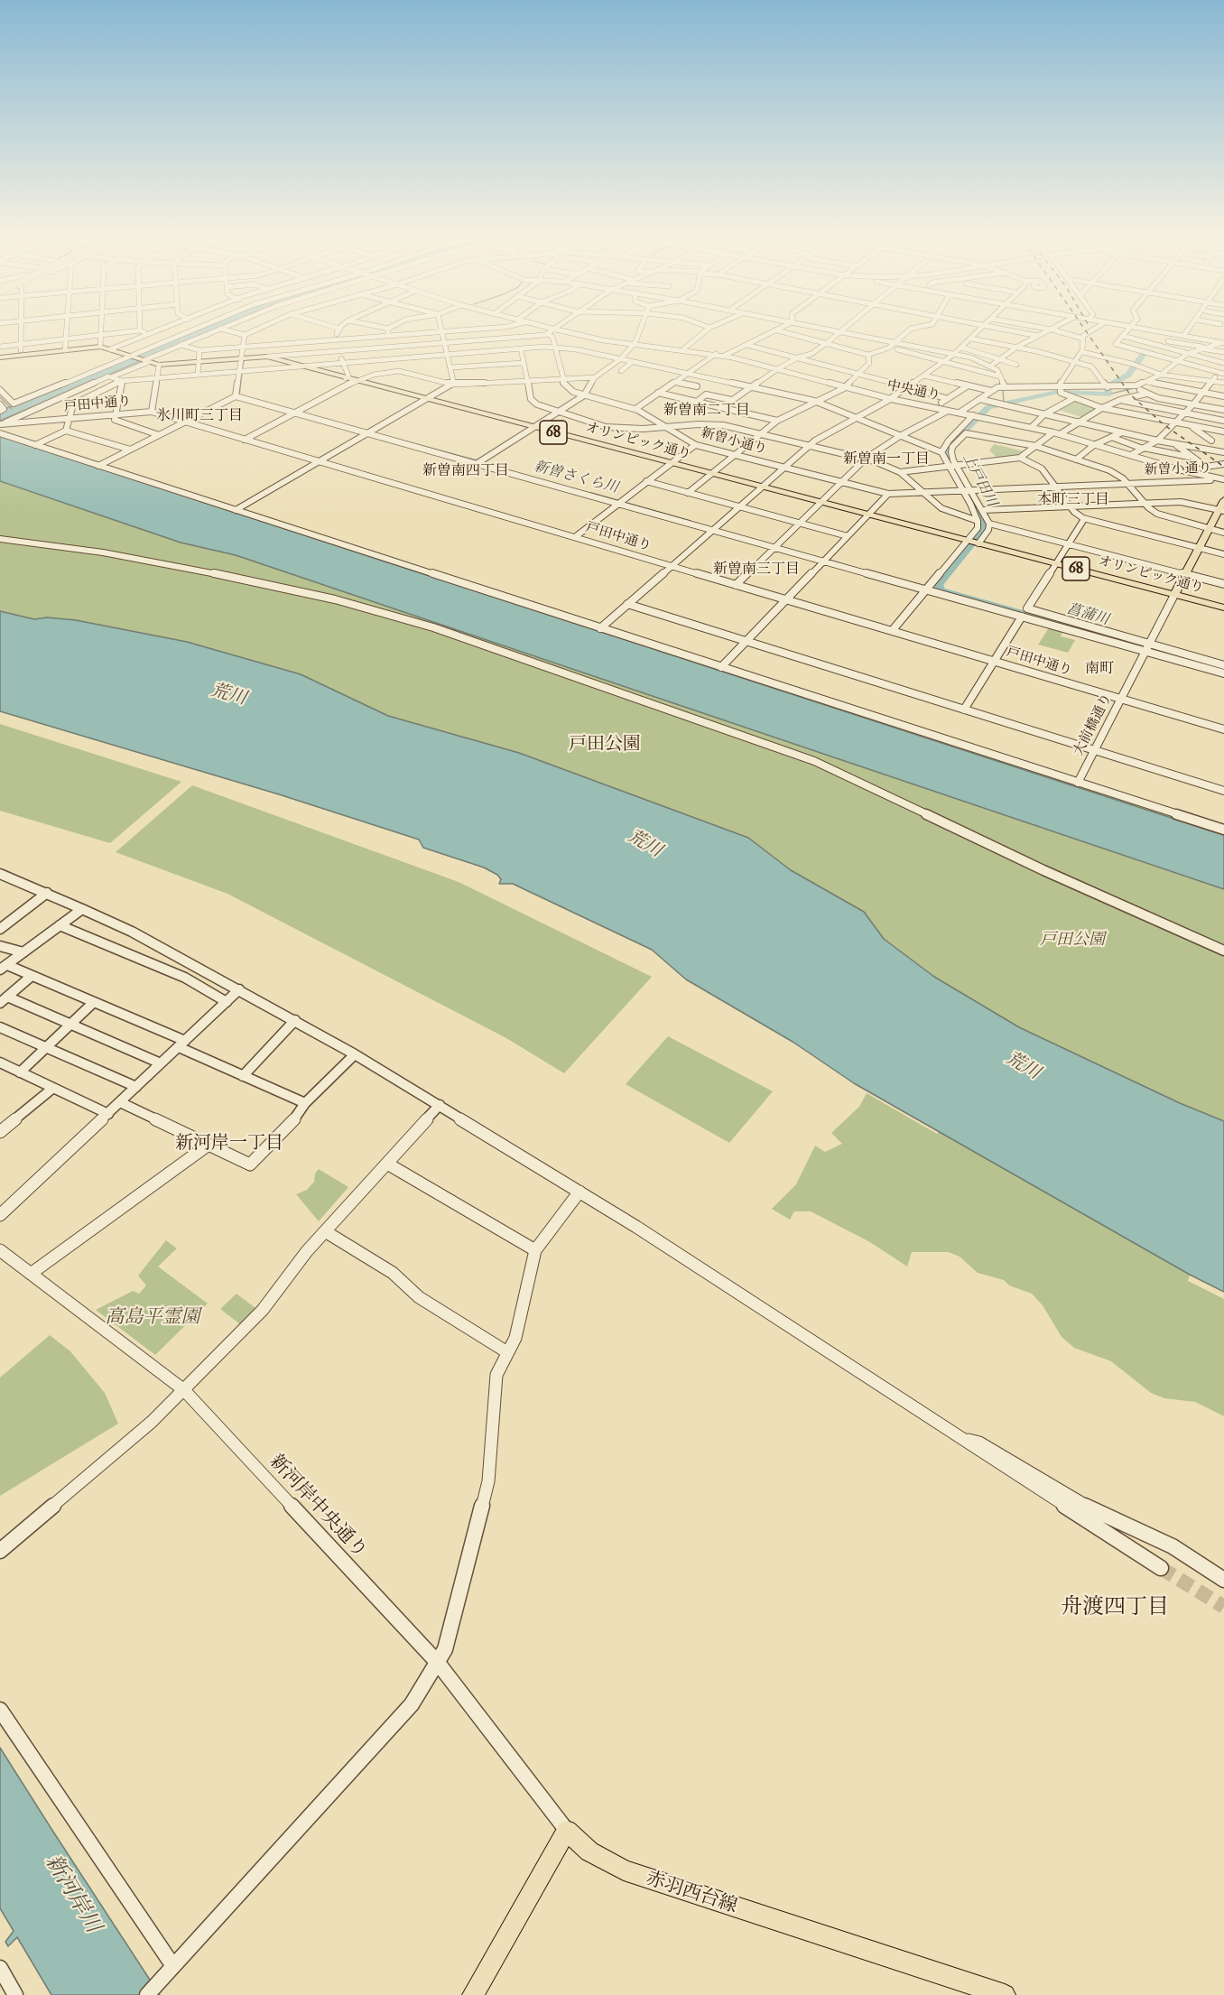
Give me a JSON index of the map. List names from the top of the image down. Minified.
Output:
{"streets":{"main road":["68","オリンピック通り","赤羽西台線"],"street":["中央通り","戸田中通り","新曽小通り","大前橋通り","新河岸中央通り"]},"crossings":[["中央通り","新曽小通り"],["戸田中通り","大前橋通り"],["68","オリンピック通り"],["オリンピック通り","大前橋通り"],["新河岸中央通り","赤羽西台線"]],"districts":["新曽南二丁目","氷川町三丁目","新曽南一丁目","新曽南四丁目","本町三丁目","新曽南三丁目","南町","戸田公園","新河岸一丁目","舟渡四丁目"],"water":["新曽さくら川","上戸田川","菖蒲川","荒川","新河岸川"],"parks":["戸田公園","高島平霊園"]}
